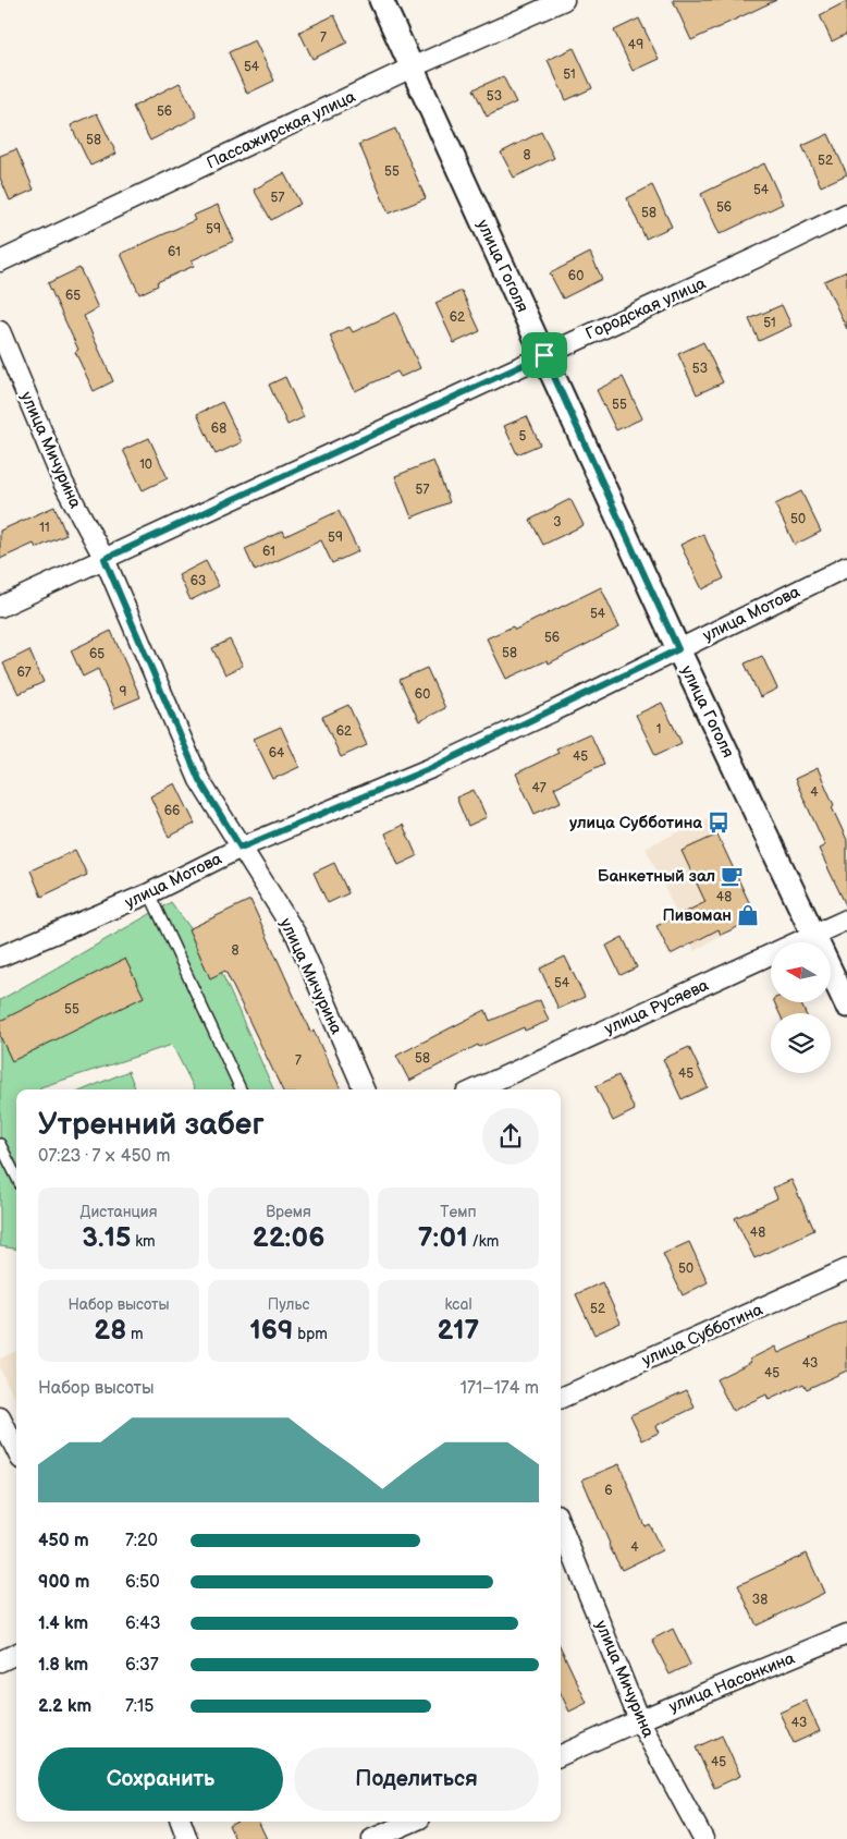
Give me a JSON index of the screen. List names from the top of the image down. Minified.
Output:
{"streets":{"street":["Пассажирская улица","улица Гоголя","Городская улица","улица Мичурина","улица Мотова","улица Русяева","улица Субботина","улица Насонкина"]},"crossings":[["Пассажирская улица","улица Гоголя"],["улица Гоголя","Городская улица"],["улица Гоголя","улица Мотова"],["улица Гоголя","улица Русяева"],["Городская улица","улица Мичурина"],["улица Мичурина","улица Мотова"],["улица Мичурина","улица Насонкина"]],"places":{"bus stop":["улица Субботина"],"cafe":["Банкетный зал"],"shop":["Пивоман"]},"house_numbers":["7","49","54","51","53","56","58","8","52","55","54","57","56","58","59","61","60","65","62","51","53","55","68","5","10","57","50","3","11","59","61","63","54","56","58","65","67","9","60","1","62","64","45","47","4","66","48","8","54","55","58","7","45","48","50","52","43","45","6","4","38","43","45"],"north":"left","page":{"heading":["Утренний забег","07:23 · 7 × 450 m"],"stats":[["Дистанция","3.15 km"],["Время","22:06"],["Темп","7:01 /km"],["Набор высоты","28 m"],["Пульс","169 bpm"],["kcal","217"]],"chart":["Набор высоты","171–174 m"],"list":[{"name":"450 m","note":"7:20"},{"name":"900 m","note":"6:50"},{"name":"1.4 km","note":"6:43"},{"name":"1.8 km","note":"6:37"},{"name":"2.2 km","note":"7:15"}],"buttons":["Сохранить","Поделиться"]}}
